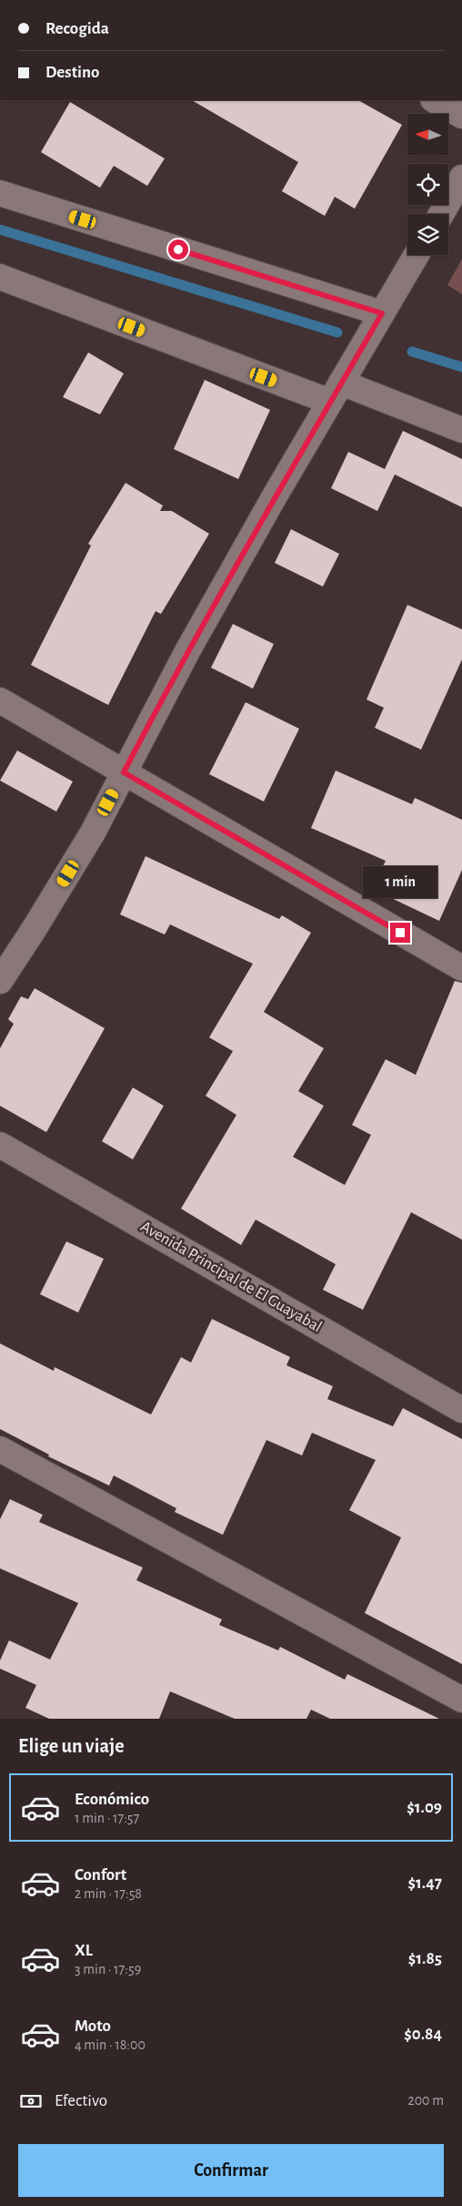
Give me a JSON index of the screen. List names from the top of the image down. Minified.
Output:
{"streets":{"street":["Avenida Principal de El Guayabal"]},"north":"left","page":{"banner":["Recogida","Destino"],"bubble":"1 min","heading":"Elige un viaje","list":[{"name":"Económico","note":"1 min · 17:57","value":"$1.09"},{"name":"Confort","note":"2 min · 17:58","value":"$1.47"},{"name":"XL","note":"3 min · 17:59","value":"$1.85"},{"name":"Moto","note":"4 min · 18:00","value":"$0.84"}],"pay":["Efectivo","200 m"],"buttons":"Confirmar"}}
